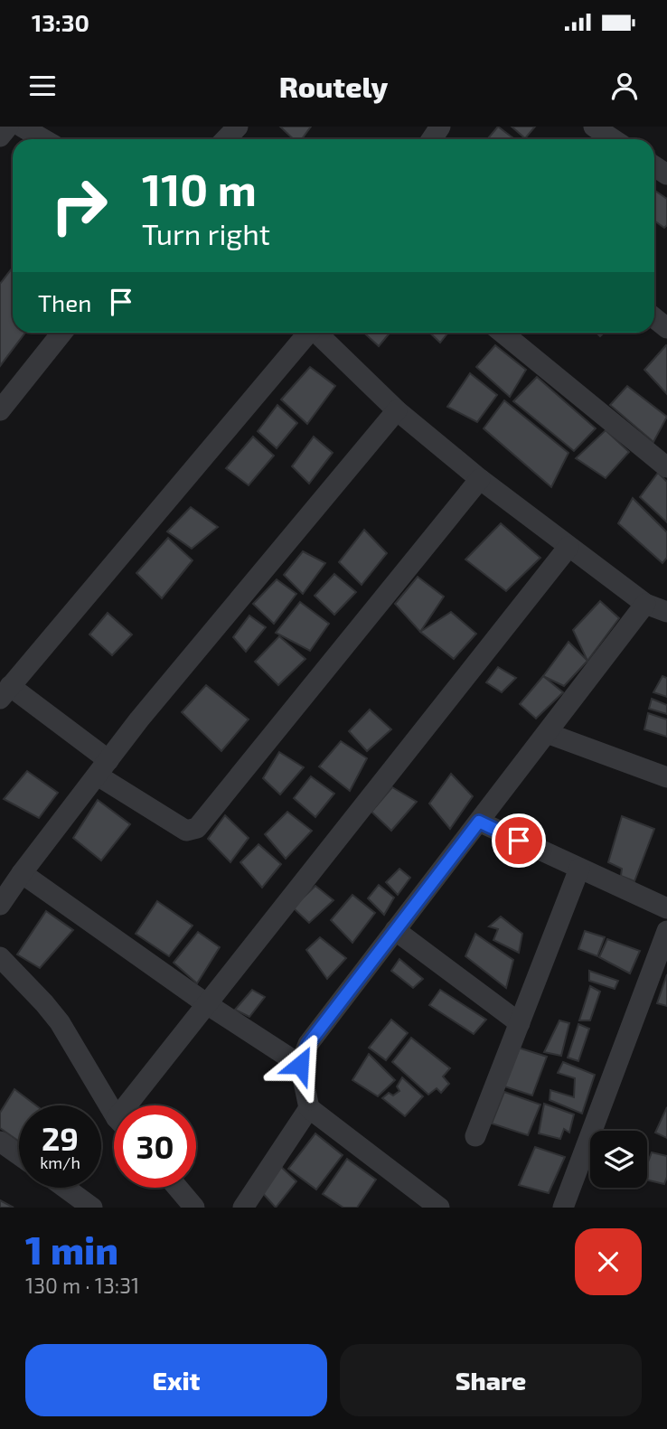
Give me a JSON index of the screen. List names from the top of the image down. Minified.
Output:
{"page":{"status":"13:30","header":"Routely","turn":["110 m","Turn right"],"then":"Then","speed":"29 km/h","limit":"30","heading":["1 min","130 m · 13:31"],"buttons":["Exit","Share"]}}
